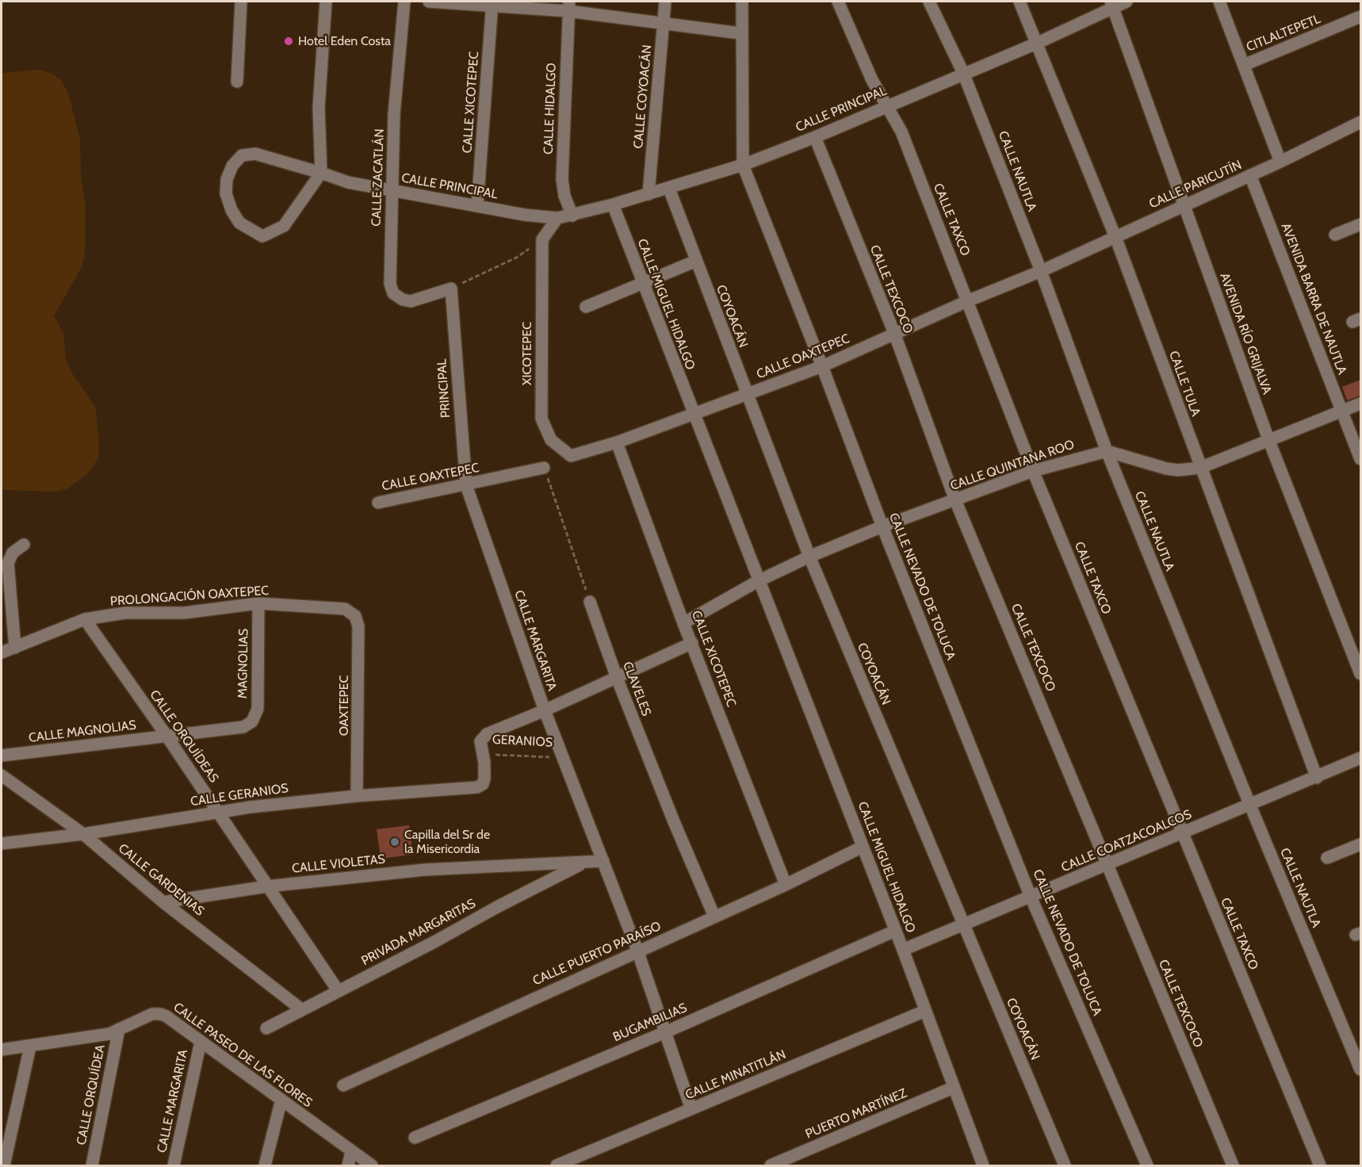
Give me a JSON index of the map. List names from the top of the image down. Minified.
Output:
{"streets":{"street":["CITLALTEPETL","CALLE COYOACÁN","CALLE XICOTEPEC","CALLE HIDALGO","CALLE PRINCIPAL","CALLE NAUTLA","CALLE ZACATLÁN","CALLE PARICUTÍN","CALLE TAXCO","CALLE TEXCOCO","AVENIDA BARRA DE NAUTLA","CALLE MIGUEL HIDALGO","COYOACÁN","AVENIDA RÍO GRIJALVA","XICOTEPEC","CALLE OAXTEPEC","CALLE TULA","PRINCIPAL","CALLE QUINTANA ROO","CALLE NEVADO DE TOLUCA","PROLONGACIÓN OAXTEPEC","CALLE MARGARITA","MAGNOLIAS","CLAVELES","OAXTEPEC","CALLE MAGNOLIAS","CALLE ORQUÍDEAS","GERANIOS","CALLE GERANIOS","CALLE COATZACOALCOS","CALLE VIOLETAS","CALLE GARDENIAS","PRIVADA MARGARITAS","CALLE PUERTO PARAÍSO","BUGAMBILIAS","CALLE PASEO DE LAS FLORES","CALLE MINATITLÁN","CALLE ORQUÍDEA","PUERTO MARTÍNEZ"]},"crossings":[["CALLE COYOACÁN","CALLE PRINCIPAL"],["CALLE XICOTEPEC","CALLE PRINCIPAL"],["CALLE XICOTEPEC","CALLE OAXTEPEC"],["CALLE XICOTEPEC","CALLE QUINTANA ROO"],["CALLE XICOTEPEC","CALLE PUERTO PARAÍSO"],["CALLE HIDALGO","CALLE PRINCIPAL"],["CALLE PRINCIPAL","CALLE NAUTLA"],["CALLE PRINCIPAL","CALLE ZACATLÁN"],["CALLE PRINCIPAL","CALLE TAXCO"],["CALLE PRINCIPAL","CALLE TEXCOCO"],["CALLE PRINCIPAL","CALLE MIGUEL HIDALGO"],["CALLE PRINCIPAL","COYOACÁN"],["CALLE PRINCIPAL","AVENIDA RÍO GRIJALVA"],["CALLE PRINCIPAL","CALLE TULA"],["CALLE PRINCIPAL","CALLE NEVADO DE TOLUCA"],["CALLE NAUTLA","CALLE PARICUTÍN"],["CALLE NAUTLA","CALLE OAXTEPEC"],["CALLE NAUTLA","CALLE QUINTANA ROO"],["CALLE NAUTLA","CALLE COATZACOALCOS"],["CALLE ZACATLÁN","PRINCIPAL"],["CALLE PARICUTÍN","AVENIDA BARRA DE NAUTLA"],["CALLE PARICUTÍN","AVENIDA RÍO GRIJALVA"],["CALLE PARICUTÍN","CALLE OAXTEPEC"],["CALLE PARICUTÍN","CALLE TULA"],["CALLE TAXCO","CALLE OAXTEPEC"],["CALLE TAXCO","CALLE QUINTANA ROO"],["CALLE TAXCO","CALLE COATZACOALCOS"],["CALLE TEXCOCO","CALLE OAXTEPEC"],["CALLE TEXCOCO","CALLE QUINTANA ROO"],["CALLE TEXCOCO","CALLE COATZACOALCOS"],["CALLE MIGUEL HIDALGO","CALLE OAXTEPEC"],["CALLE MIGUEL HIDALGO","CALLE QUINTANA ROO"],["CALLE MIGUEL HIDALGO","CALLE COATZACOALCOS"],["CALLE MIGUEL HIDALGO","CALLE PUERTO PARAÍSO"],["CALLE MIGUEL HIDALGO","BUGAMBILIAS"],["CALLE MIGUEL HIDALGO","CALLE MINATITLÁN"],["CALLE MIGUEL HIDALGO","PUERTO MARTÍNEZ"],["COYOACÁN","CALLE OAXTEPEC"],["COYOACÁN","CALLE QUINTANA ROO"],["COYOACÁN","CALLE COATZACOALCOS"],["XICOTEPEC","CALLE OAXTEPEC"],["CALLE OAXTEPEC","PRINCIPAL"],["CALLE OAXTEPEC","CALLE NEVADO DE TOLUCA"],["CALLE OAXTEPEC","CALLE MARGARITA"],["CALLE TULA","CALLE COATZACOALCOS"],["PRINCIPAL","CALLE MARGARITA"],["CALLE QUINTANA ROO","CALLE NEVADO DE TOLUCA"],["CALLE NEVADO DE TOLUCA","CALLE COATZACOALCOS"],["PROLONGACIÓN OAXTEPEC","MAGNOLIAS"],["PROLONGACIÓN OAXTEPEC","OAXTEPEC"],["PROLONGACIÓN OAXTEPEC","CALLE ORQUÍDEAS"],["CALLE MARGARITA","GERANIOS"],["CALLE MARGARITA","CALLE VIOLETAS"],["CALLE MARGARITA","CALLE PUERTO PARAÍSO"],["CALLE MARGARITA","BUGAMBILIAS"],["CALLE MARGARITA","CALLE PASEO DE LAS FLORES"],["CALLE MARGARITA","CALLE MINATITLÁN"],["MAGNOLIAS","CALLE MAGNOLIAS"],["MAGNOLIAS","CALLE ORQUÍDEAS"],["CLAVELES","CALLE PUERTO PARAÍSO"],["OAXTEPEC","CALLE GERANIOS"],["CALLE MAGNOLIAS","CALLE ORQUÍDEAS"],["CALLE ORQUÍDEAS","CALLE GERANIOS"],["CALLE ORQUÍDEAS","CALLE VIOLETAS"],["CALLE ORQUÍDEAS","PRIVADA MARGARITAS"],["GERANIOS","CALLE GERANIOS"],["CALLE GERANIOS","CALLE GARDENIAS"],["CALLE VIOLETAS","CALLE GARDENIAS"],["CALLE VIOLETAS","PRIVADA MARGARITAS"],["CALLE GARDENIAS","PRIVADA MARGARITAS"],["CALLE PASEO DE LAS FLORES","CALLE ORQUÍDEA"]],"places":["Hotel Eden Costa","Capilla del Sr de la Misericordia"]}
